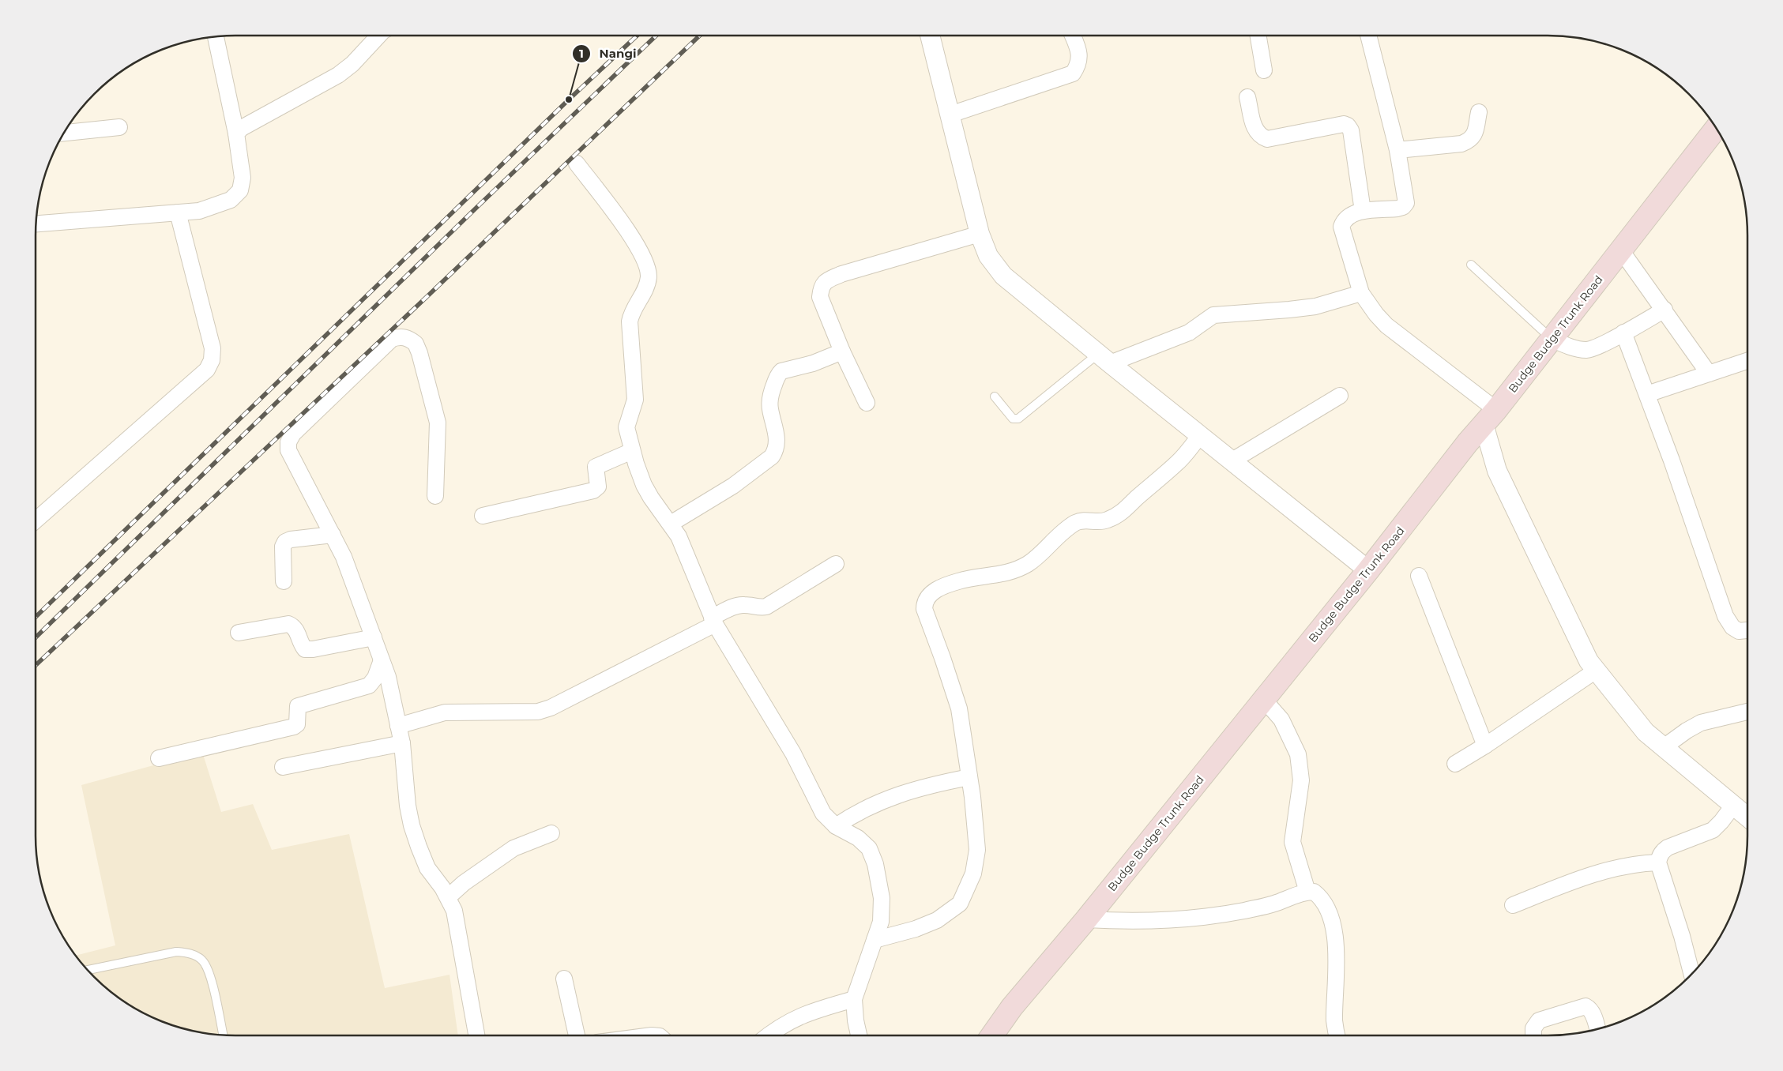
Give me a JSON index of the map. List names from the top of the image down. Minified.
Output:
{"streets":{"main road":["Budge Budge Trunk Road"]},"places":["Nangi"]}
